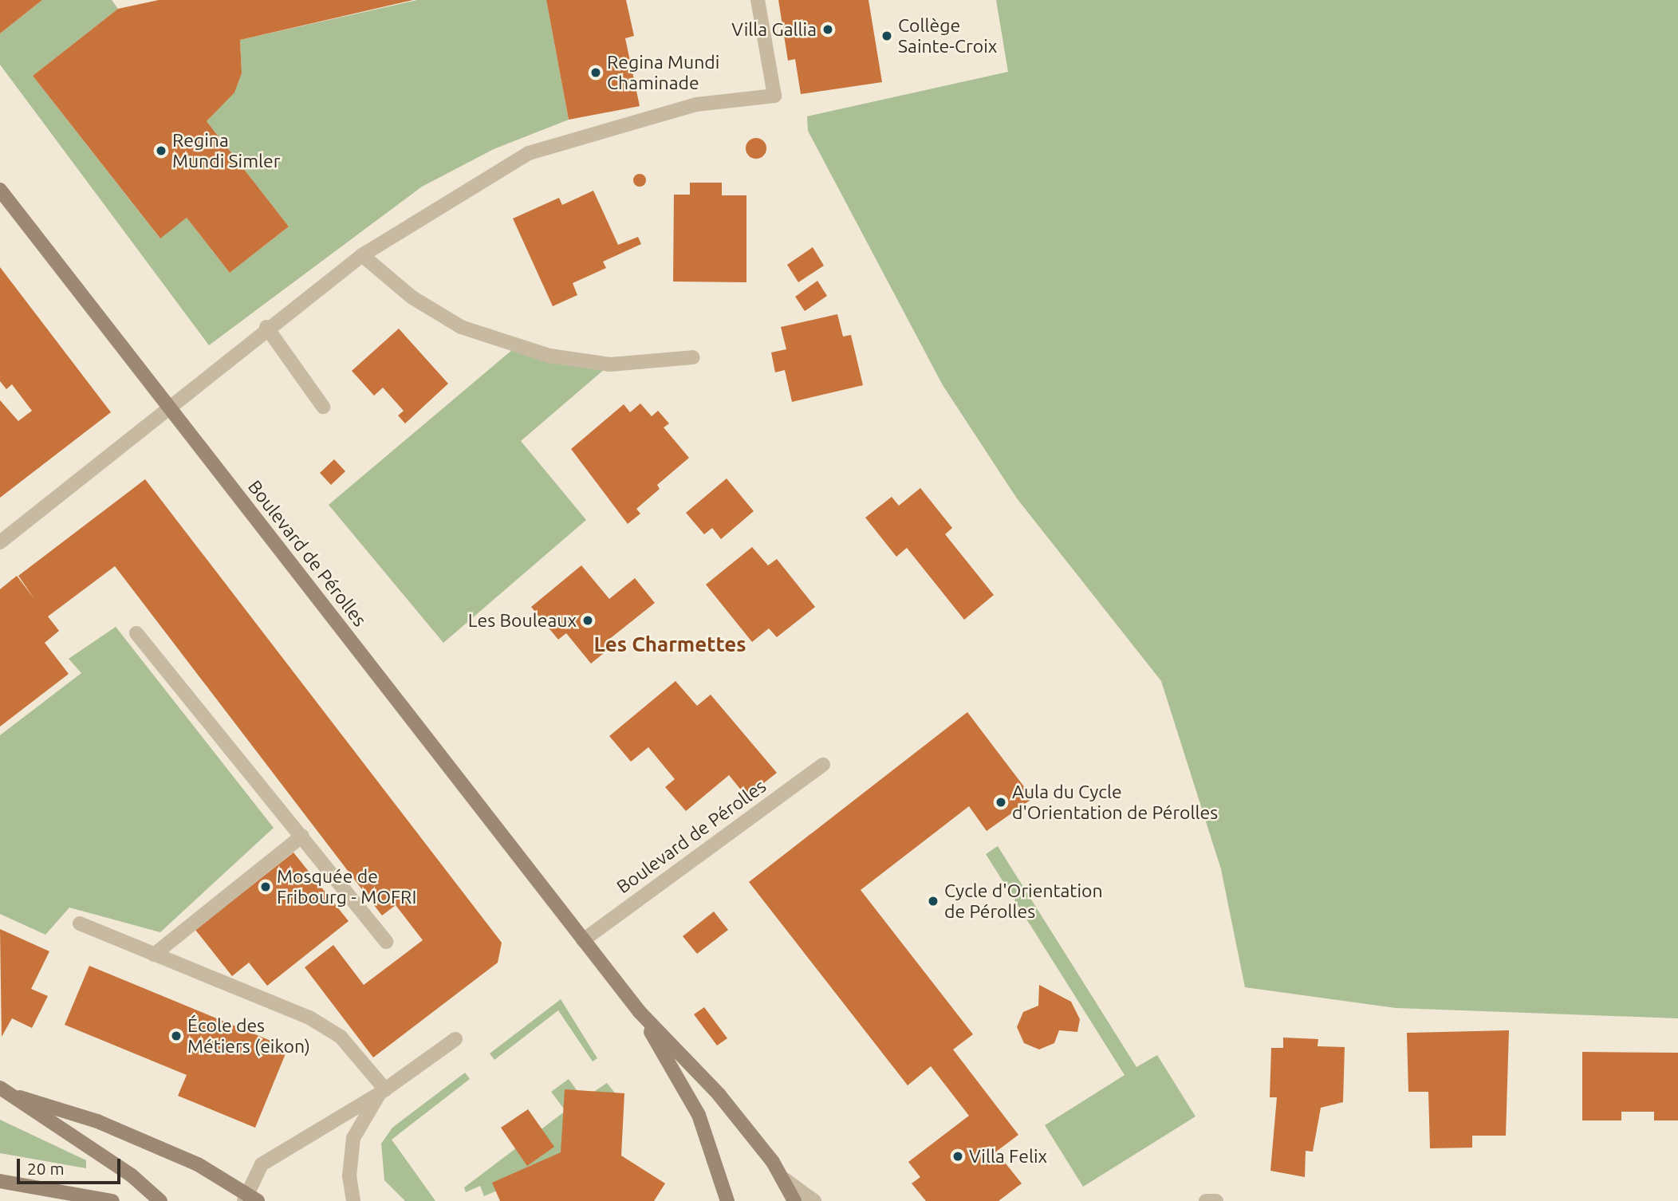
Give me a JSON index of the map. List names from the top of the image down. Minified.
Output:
{"streets":{"main road":["Boulevard de Pérolles"]},"districts":["Les Charmettes"],"places":["Villa Gallia","Collège Sainte-Croix","Regina Mundi Chaminade","Regina Mundi Simler","Les Bouleaux","Aula du Cycle d'Orientation de Pérolles","Mosquée de Fribourg - MOFRI","Cycle d'Orientation de Pérolles","École des Métiers (eikon)","Villa Felix"],"scale_bar":"20 m"}
